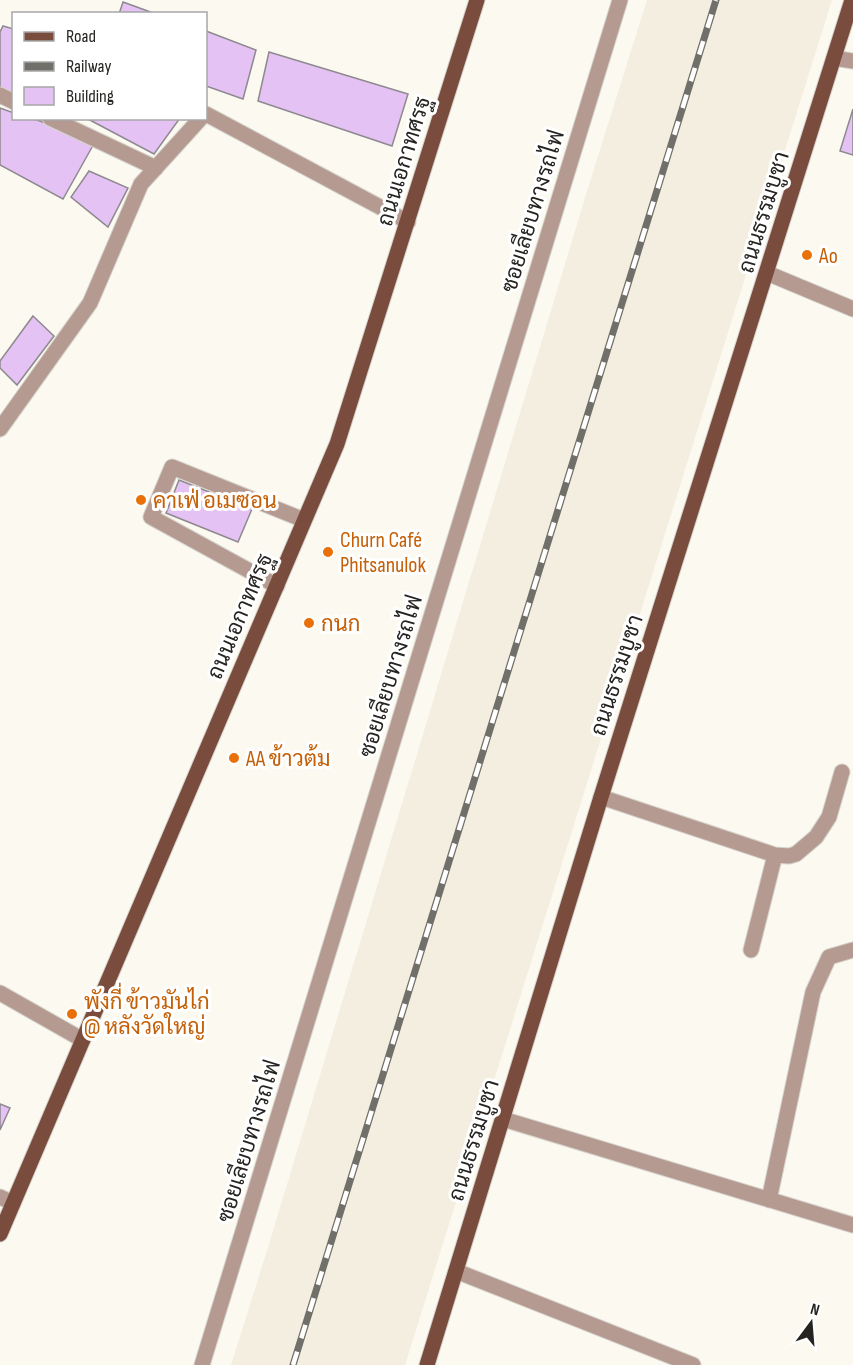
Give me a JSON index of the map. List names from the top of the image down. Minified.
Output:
{"streets":{"main road":["ถนนเอกาทศรฐ","ถนนธรรมบูชา"],"street":["ซอยเลียบทางรถไฟ"]},"places":["Ao","คาเฟ่ อเมซอน","Churn Café Phitsanulok","กนก","AA ข้าวต้ม","พังกี่ ข้าวมันไก่ @ หลังวัดใหญ่"],"legend":["Road","Railway","Building"],"north":"top"}
